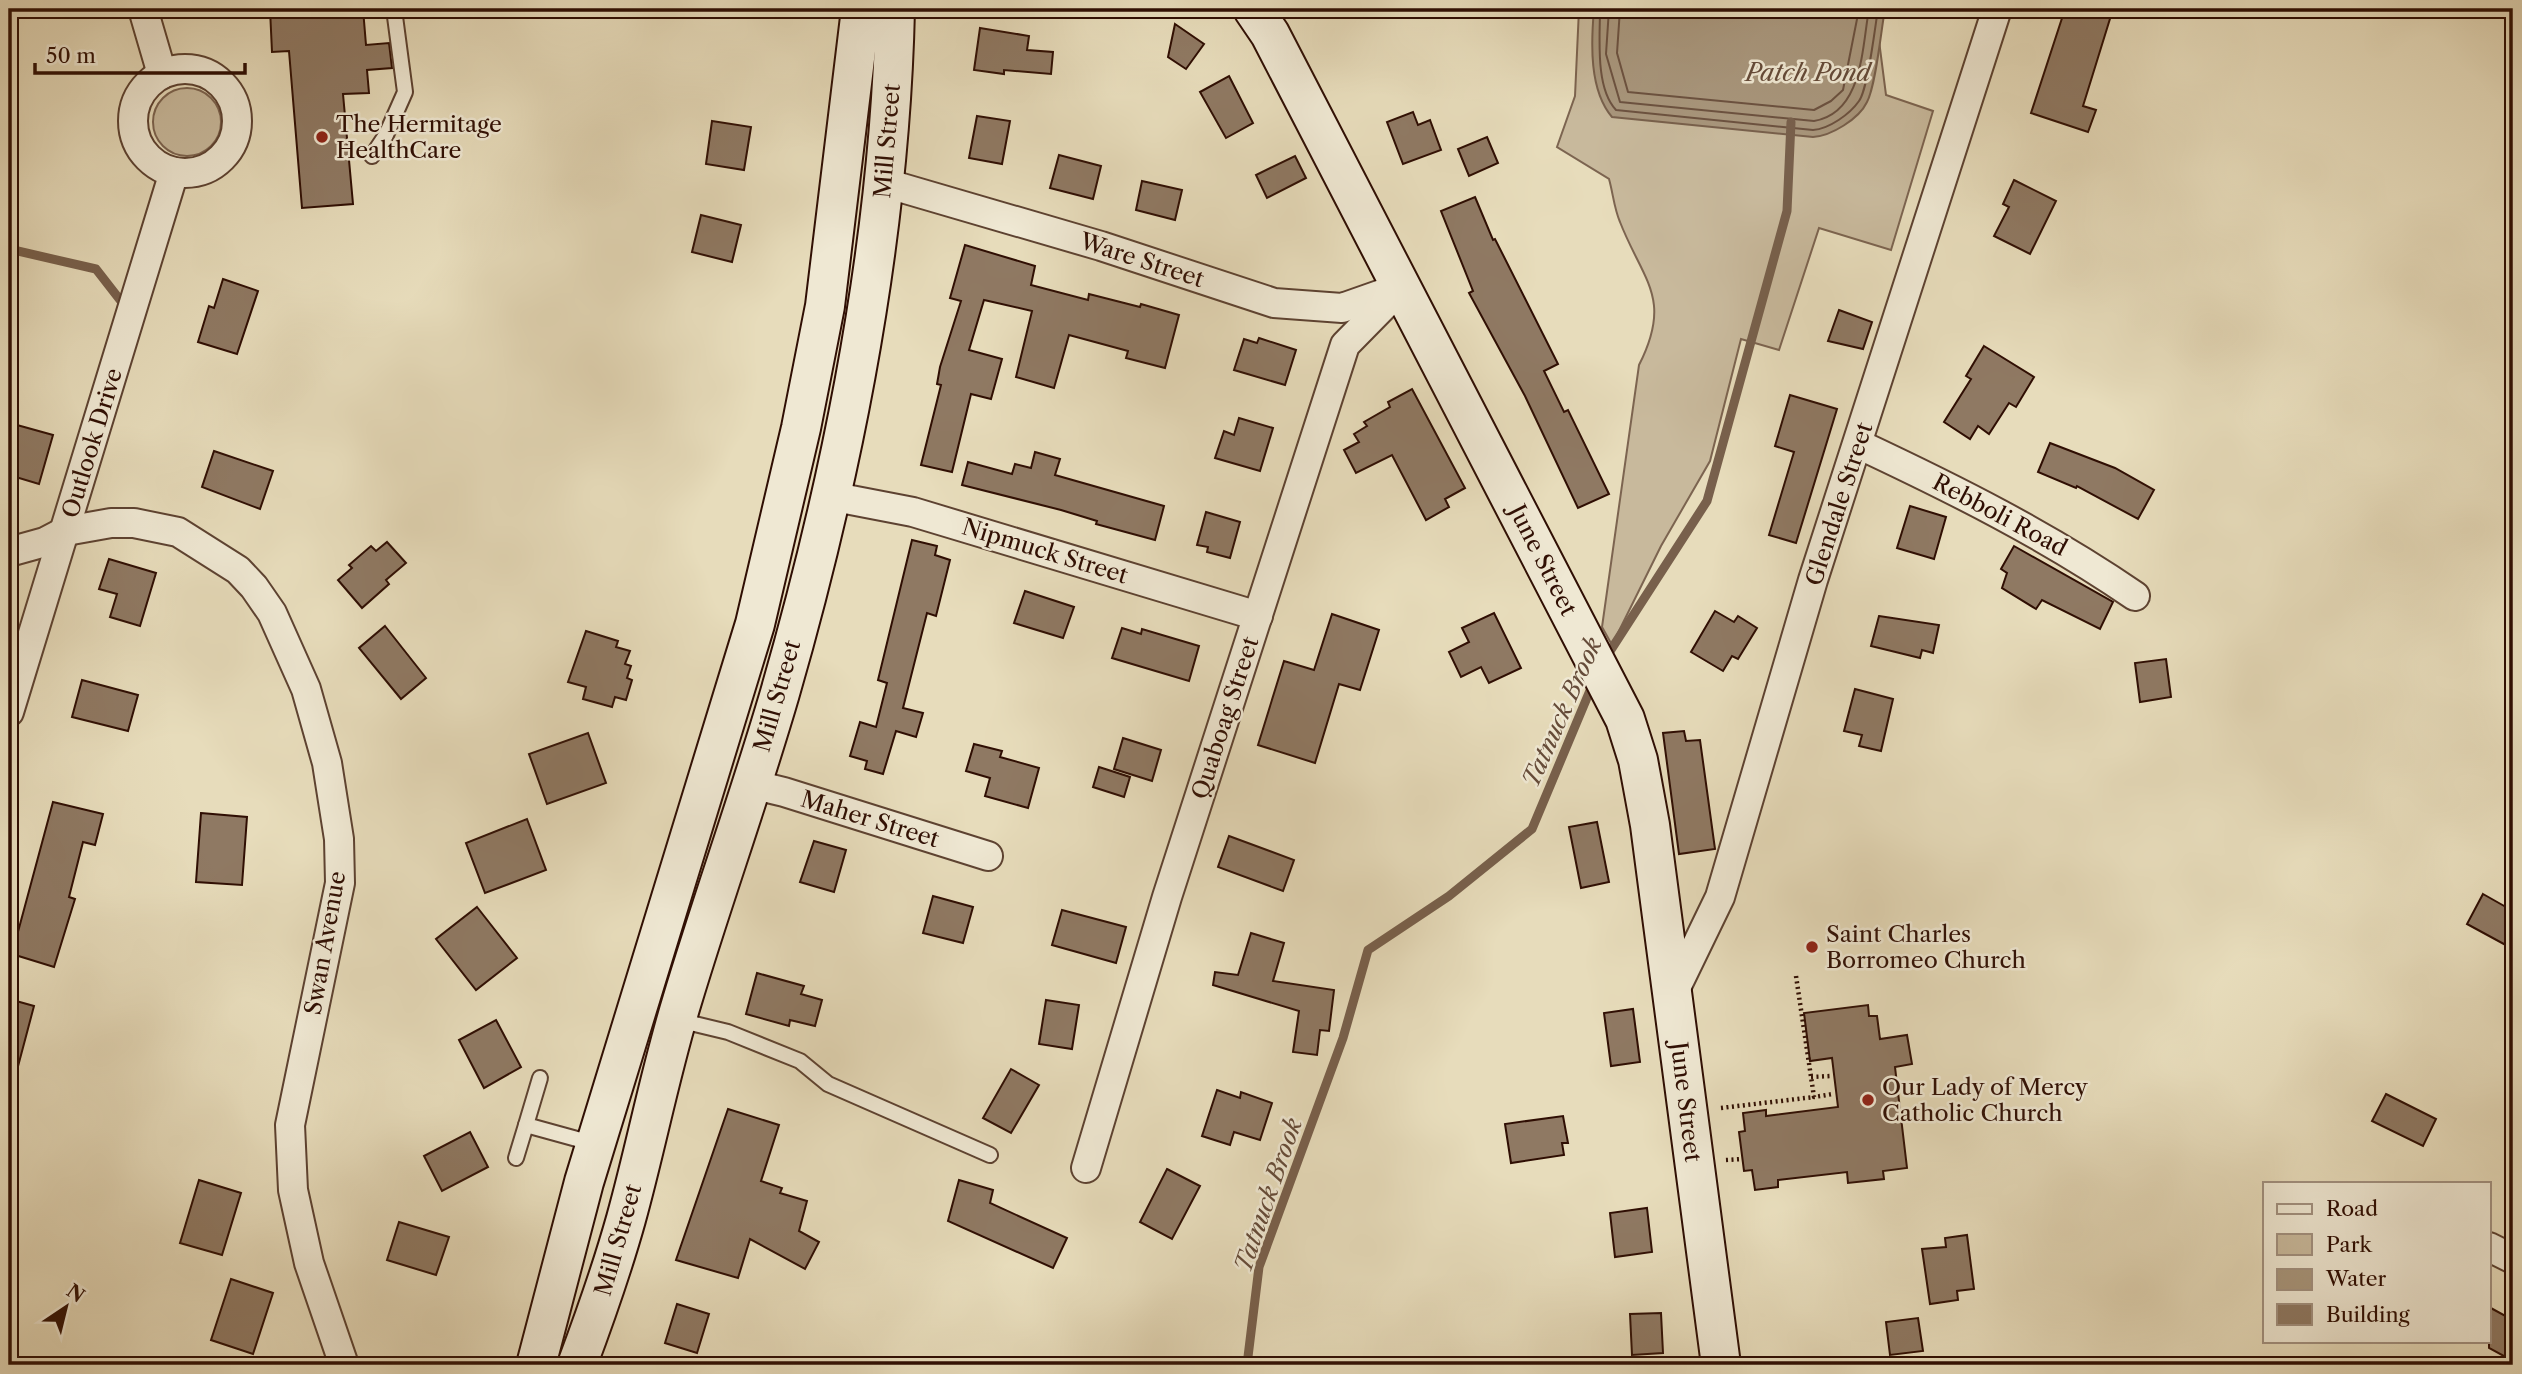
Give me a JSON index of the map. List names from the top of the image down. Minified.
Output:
{"streets":{"main road":["Mill Street","June Street"],"street":["Ware Street","Outlook Drive","Glendale Street","Rebboli Road","Nipmuck Street","Quaboag Street","Maher Street","Swan Avenue"]},"crossings":[["Mill Street","Ware Street"],["Mill Street","Nipmuck Street"],["Mill Street","Maher Street"],["Ware Street","June Street"],["Ware Street","Quaboag Street"],["Outlook Drive","Swan Avenue"],["Glendale Street","Rebboli Road"],["Glendale Street","June Street"],["Nipmuck Street","Quaboag Street"],["June Street","Quaboag Street"]],"water":["Patch Pond","Tatnuck Brook"],"places":["The Hermitage HealthCare","Saint Charles Borromeo Church","Our Lady of Mercy Catholic Church"],"legend":["Road","Park","Water","Building"],"scale_bar":"50 m","north":"top right"}
